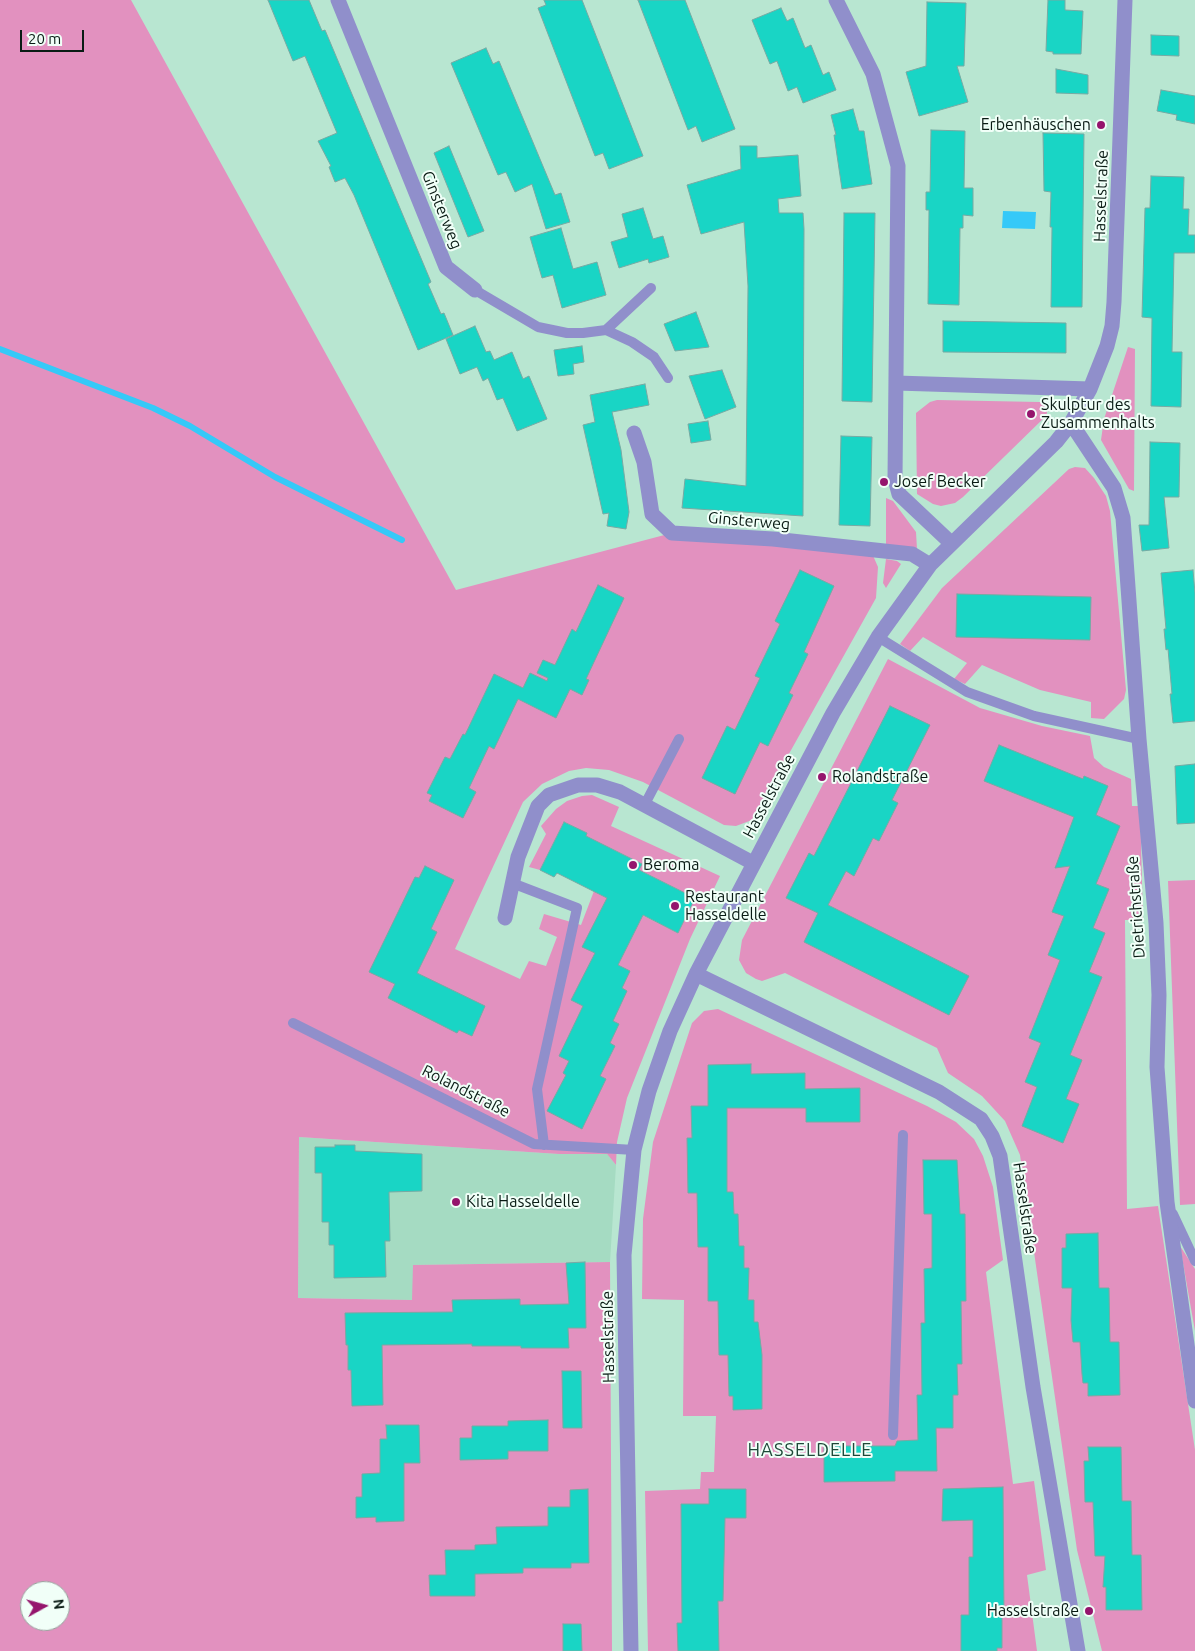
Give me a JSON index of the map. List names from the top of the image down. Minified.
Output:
{"streets":{"street":["Hasselstraße","Ginsterweg","Dietrichstraße"],"lane":["Rolandstraße"]},"crossings":[["Hasselstraße","Ginsterweg"],["Hasselstraße","Dietrichstraße"],["Hasselstraße","Rolandstraße"]],"districts":["HASSELDELLE"],"places":["Erbenhäuschen","Skulptur des Zusammenhalts","Josef Becker","Rolandstraße","Beroma","Restaurant Hasseldelle","Kita Hasseldelle","Hasselstraße"],"scale_bar":"20 m","north":"right"}
